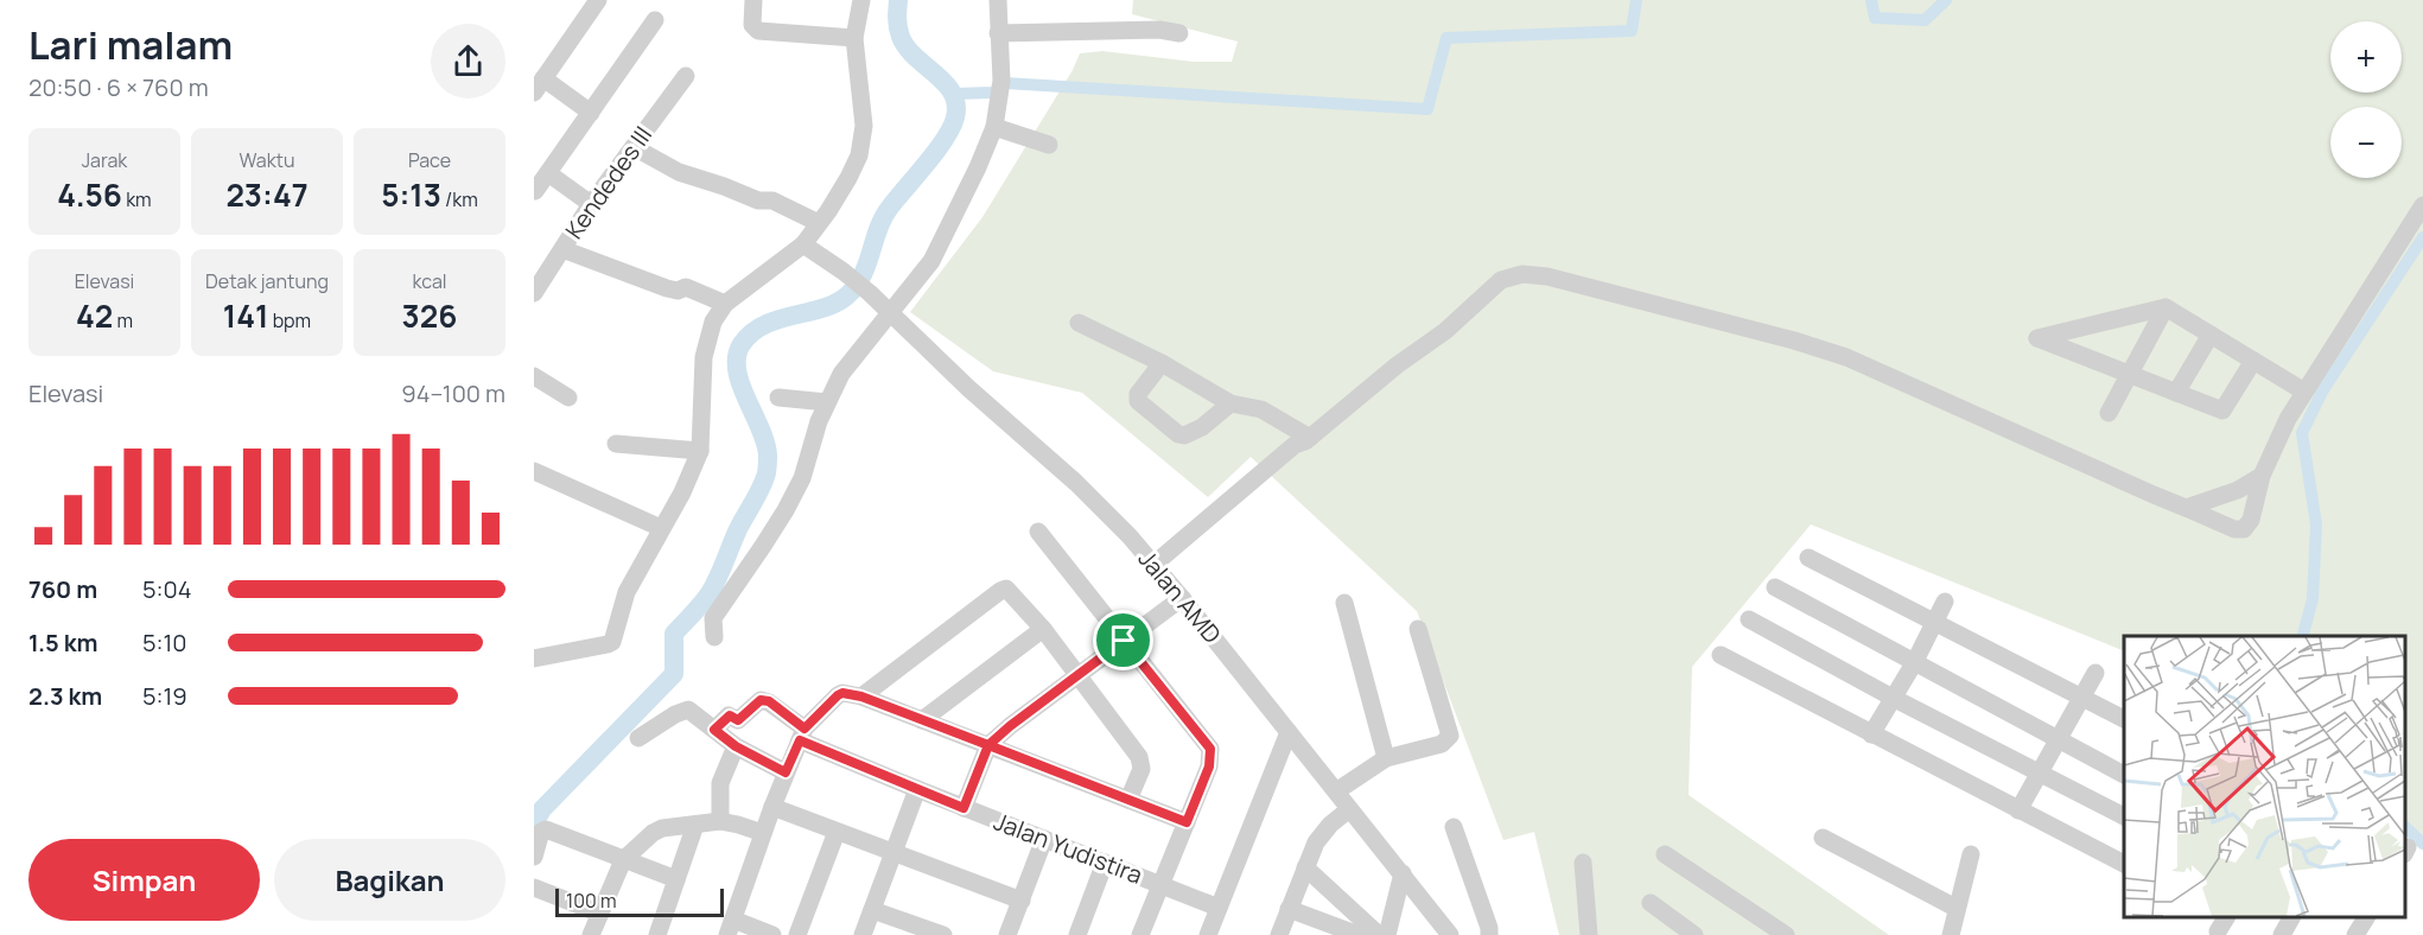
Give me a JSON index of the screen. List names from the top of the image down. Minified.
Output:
{"streets":{"street":["Kendedes III","Jalan AMD","Jalan Yudistira"]},"scale_bar":"100 m","page":{"heading":["Lari malam","20:50 · 6 × 760 m"],"map_buttons":["+","−"],"stats":[["Jarak","4.56 km"],["Waktu","23:47"],["Pace","5:13 /km"],["Elevasi","42 m"],["Detak jantung","141 bpm"],["kcal","326"]],"chart":["Elevasi","94–100 m"],"list":[{"name":"760 m","note":"5:04"},{"name":"1.5 km","note":"5:10"},{"name":"2.3 km","note":"5:19"}],"buttons":["Simpan","Bagikan"],"scale":"100 m"}}
